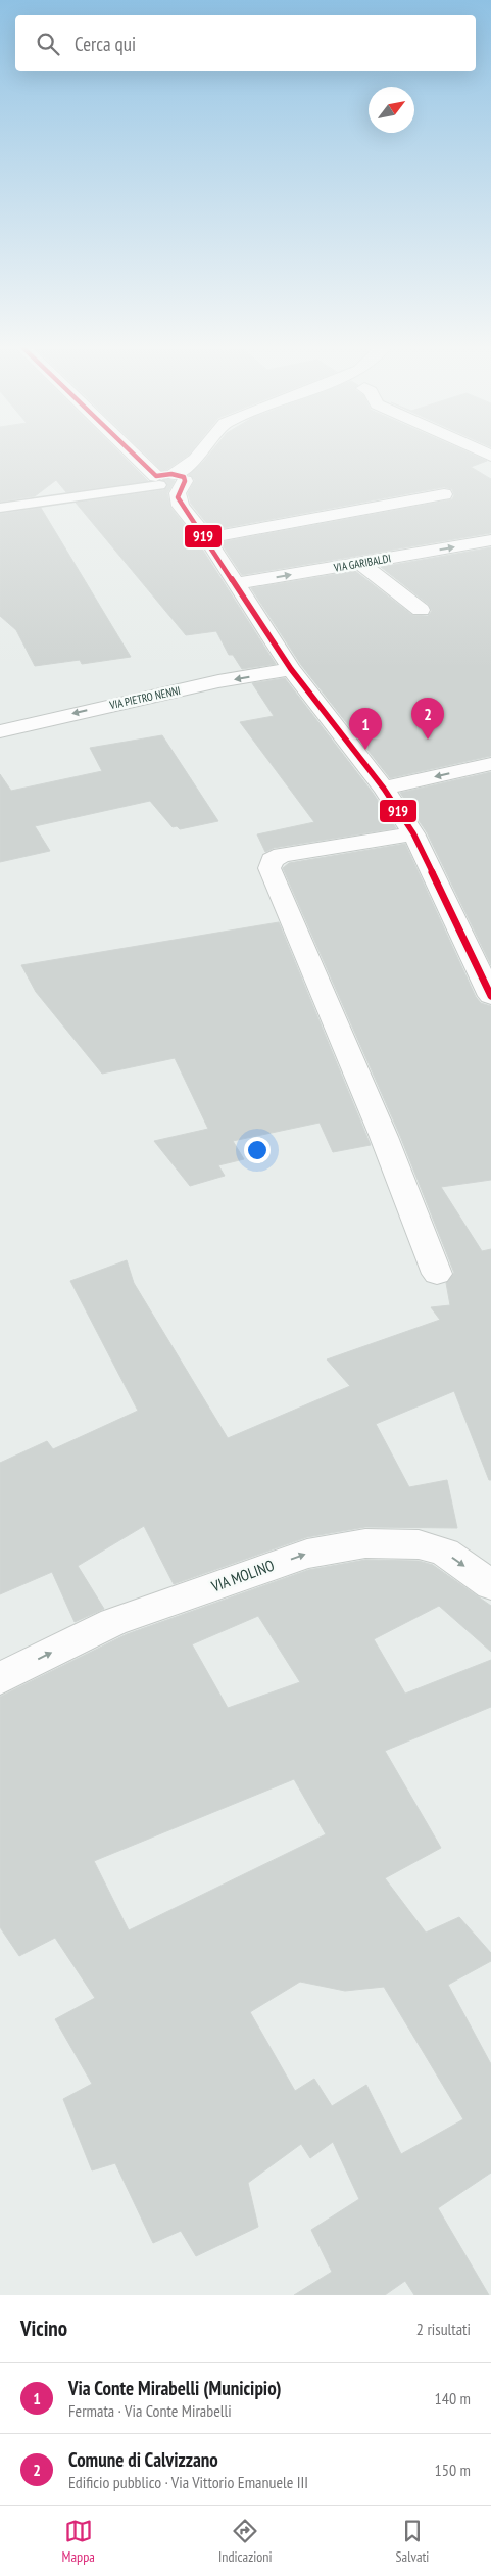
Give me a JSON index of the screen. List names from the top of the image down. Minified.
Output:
{"streets":{"street":["VIA GARIBALDI","VIA PIETRO NENNI","VIA MOLINO"]},"one_way":["VIA PIETRO NENNI","VIA MOLINO"],"lines":["transit line 919"],"north":"top right","page":{"search":"Cerca qui","pins":["2","1"],"heading":["Vicino","2 risultati"],"list":[{"mark":"1","name":"Via Conte Mirabelli (Municipio)","note":"Fermata · Via Conte Mirabelli","value":"140 m"},{"mark":"2","name":"Comune di Calvizzano","note":"Edificio pubblico · Via Vittorio Emanuele III","value":"150 m"}],"nav":["Mappa","Indicazioni","Salvati"]}}
